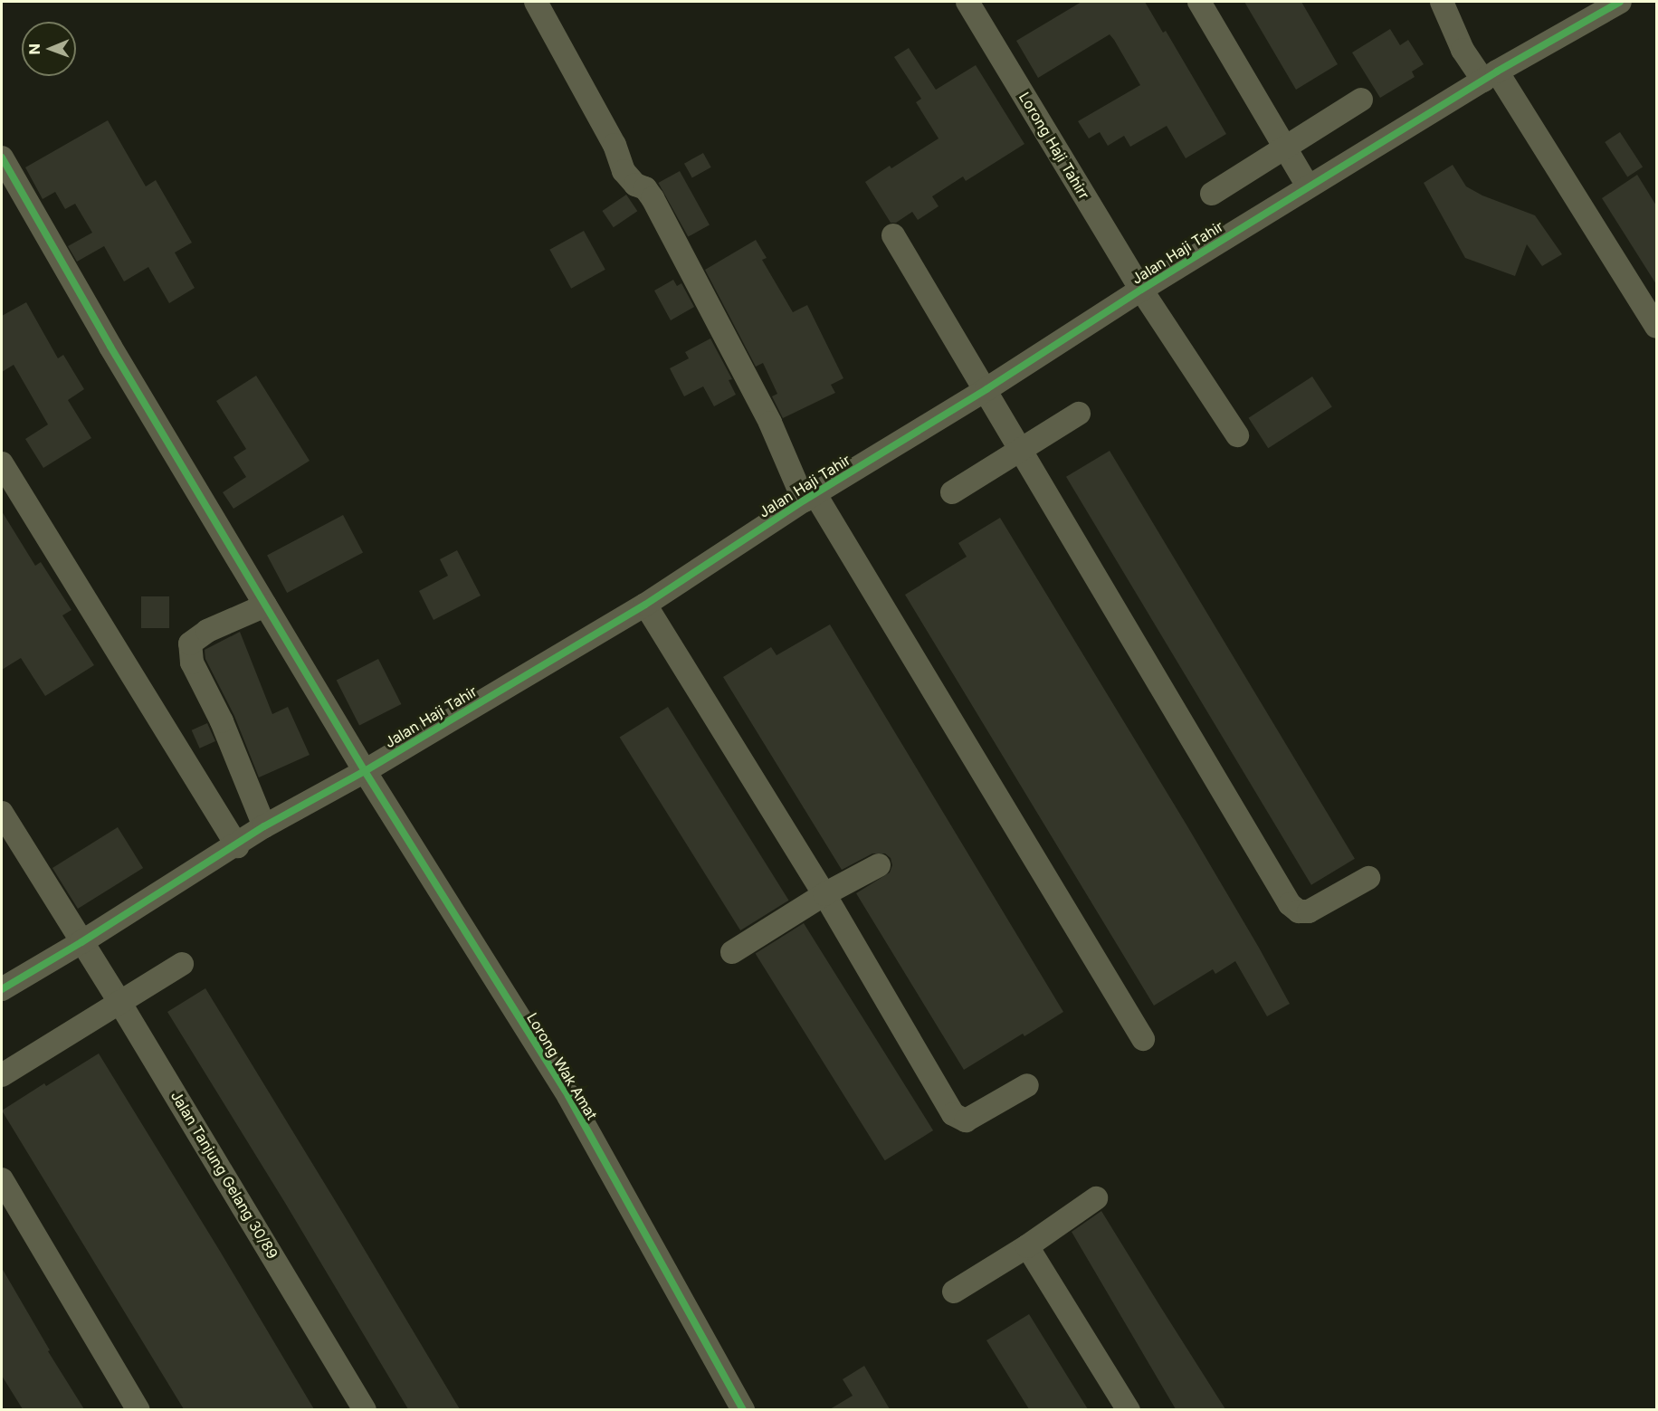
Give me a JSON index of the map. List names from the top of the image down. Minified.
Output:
{"streets":{"street":["Lorong Haji Tahirr","Jalan Haji Tahir","Lorong Wak Amat","Jalan Tanjung Gelang 30/89"]},"crossings":[["Lorong Haji Tahirr","Jalan Haji Tahir"],["Jalan Haji Tahir","Lorong Wak Amat"],["Jalan Haji Tahir","Jalan Tanjung Gelang 30/89"]],"north":"left"}
